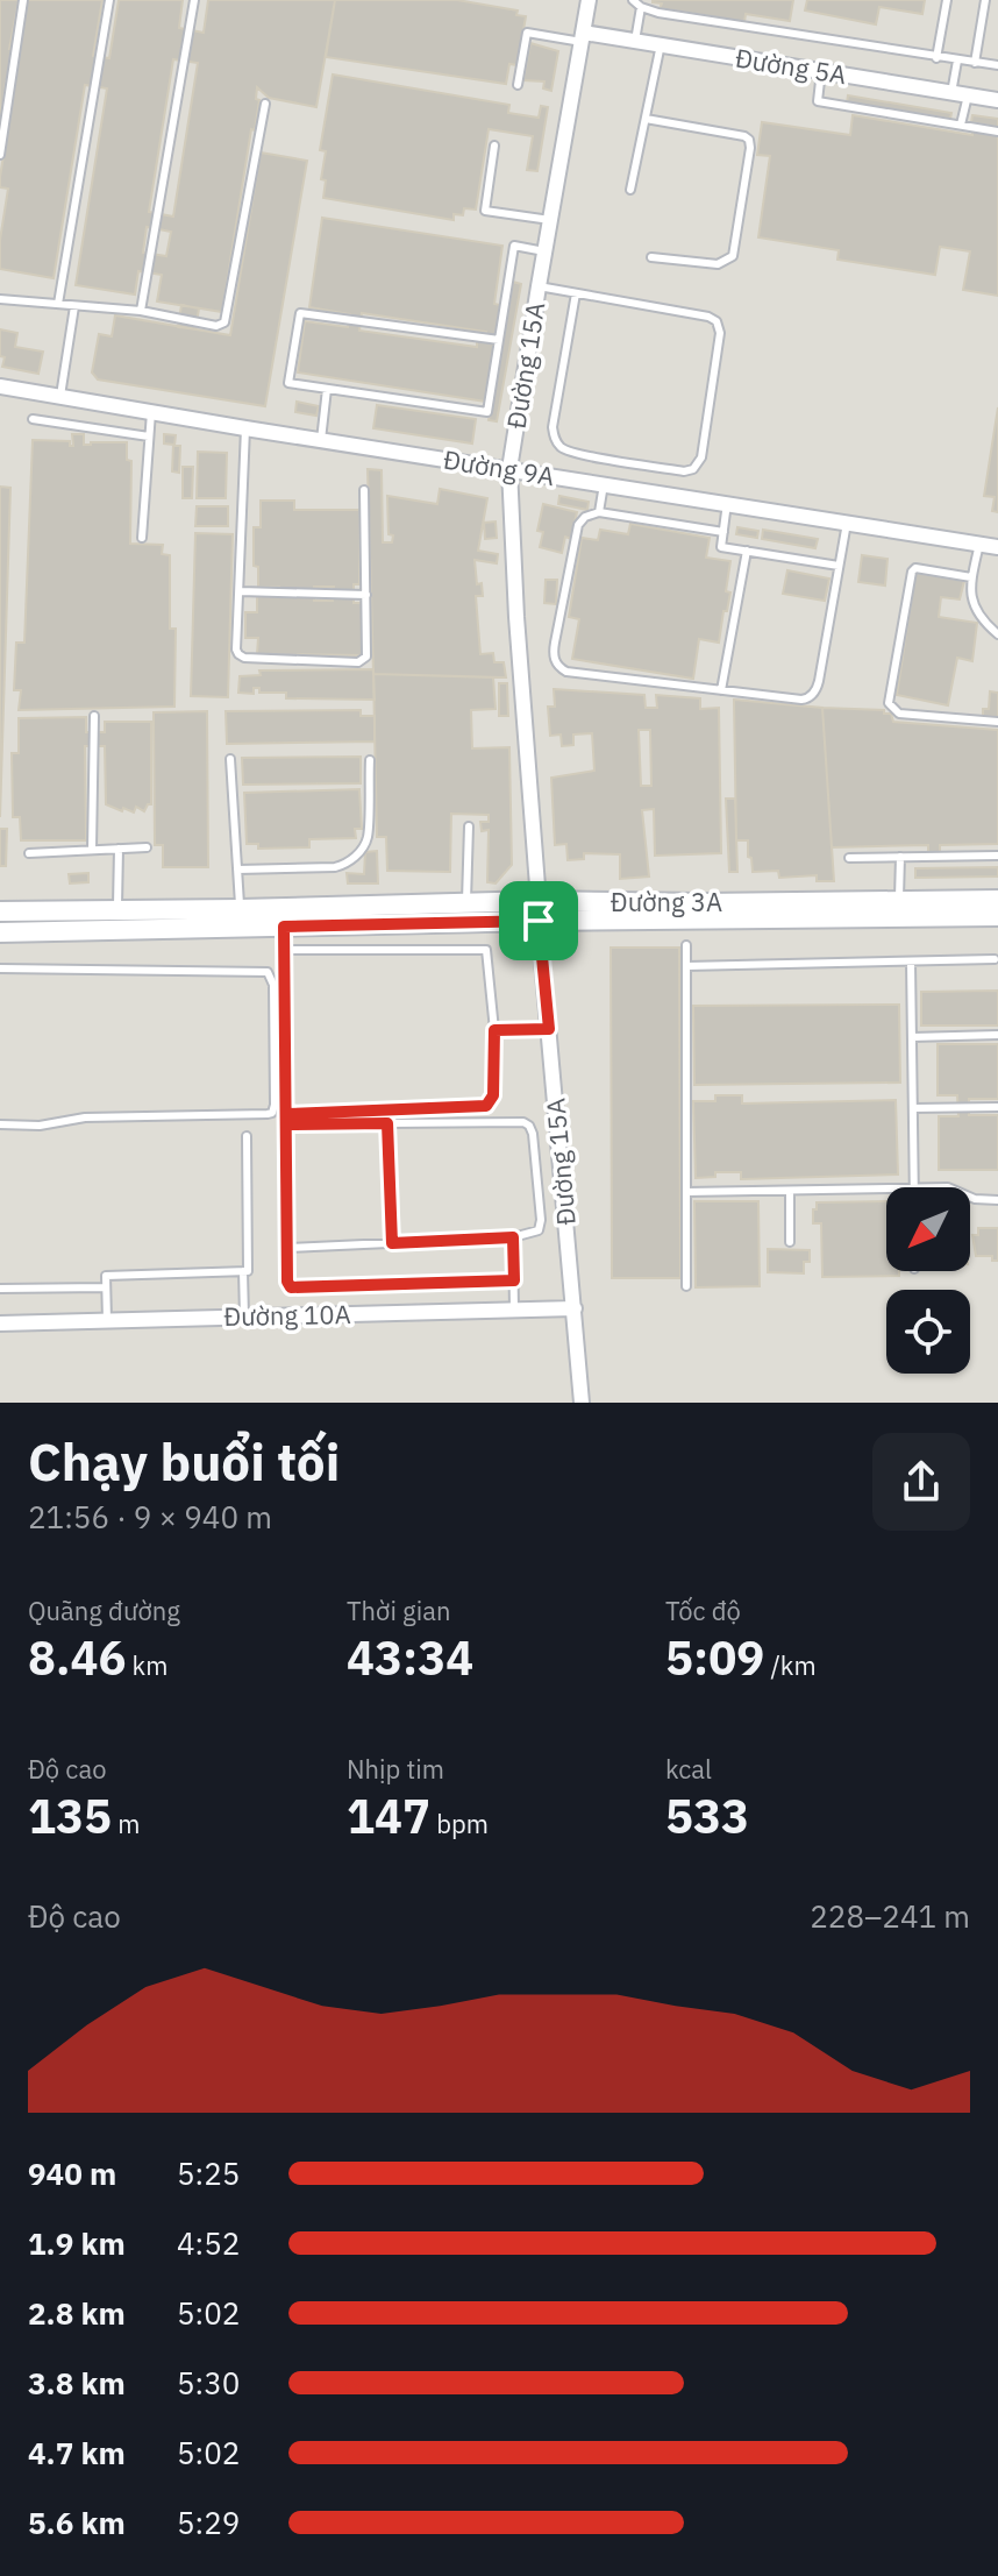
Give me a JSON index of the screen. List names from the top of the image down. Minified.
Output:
{"streets":{"street":["Đường 5A","Đường 15A","Đường 9A","Đường 3A","Đường 10A"]},"crossings":[["Đường 5A","Đường 15A"],["Đường 15A","Đường 9A"],["Đường 15A","Đường 3A"],["Đường 15A","Đường 10A"]],"north":"bottom left","page":{"heading":["Chạy buổi tối","21:56 · 9 × 940 m"],"stats":[["Quãng đường","8.46 km"],["Thời gian","43:34"],["Tốc độ","5:09 /km"],["Độ cao","135 m"],["Nhịp tim","147 bpm"],["kcal","533"]],"chart":["Độ cao","228–241 m"],"list":[{"name":"940 m","note":"5:25"},{"name":"1.9 km","note":"4:52"},{"name":"2.8 km","note":"5:02"},{"name":"3.8 km","note":"5:30"},{"name":"4.7 km","note":"5:02"},{"name":"5.6 km","note":"5:29"}]}}
